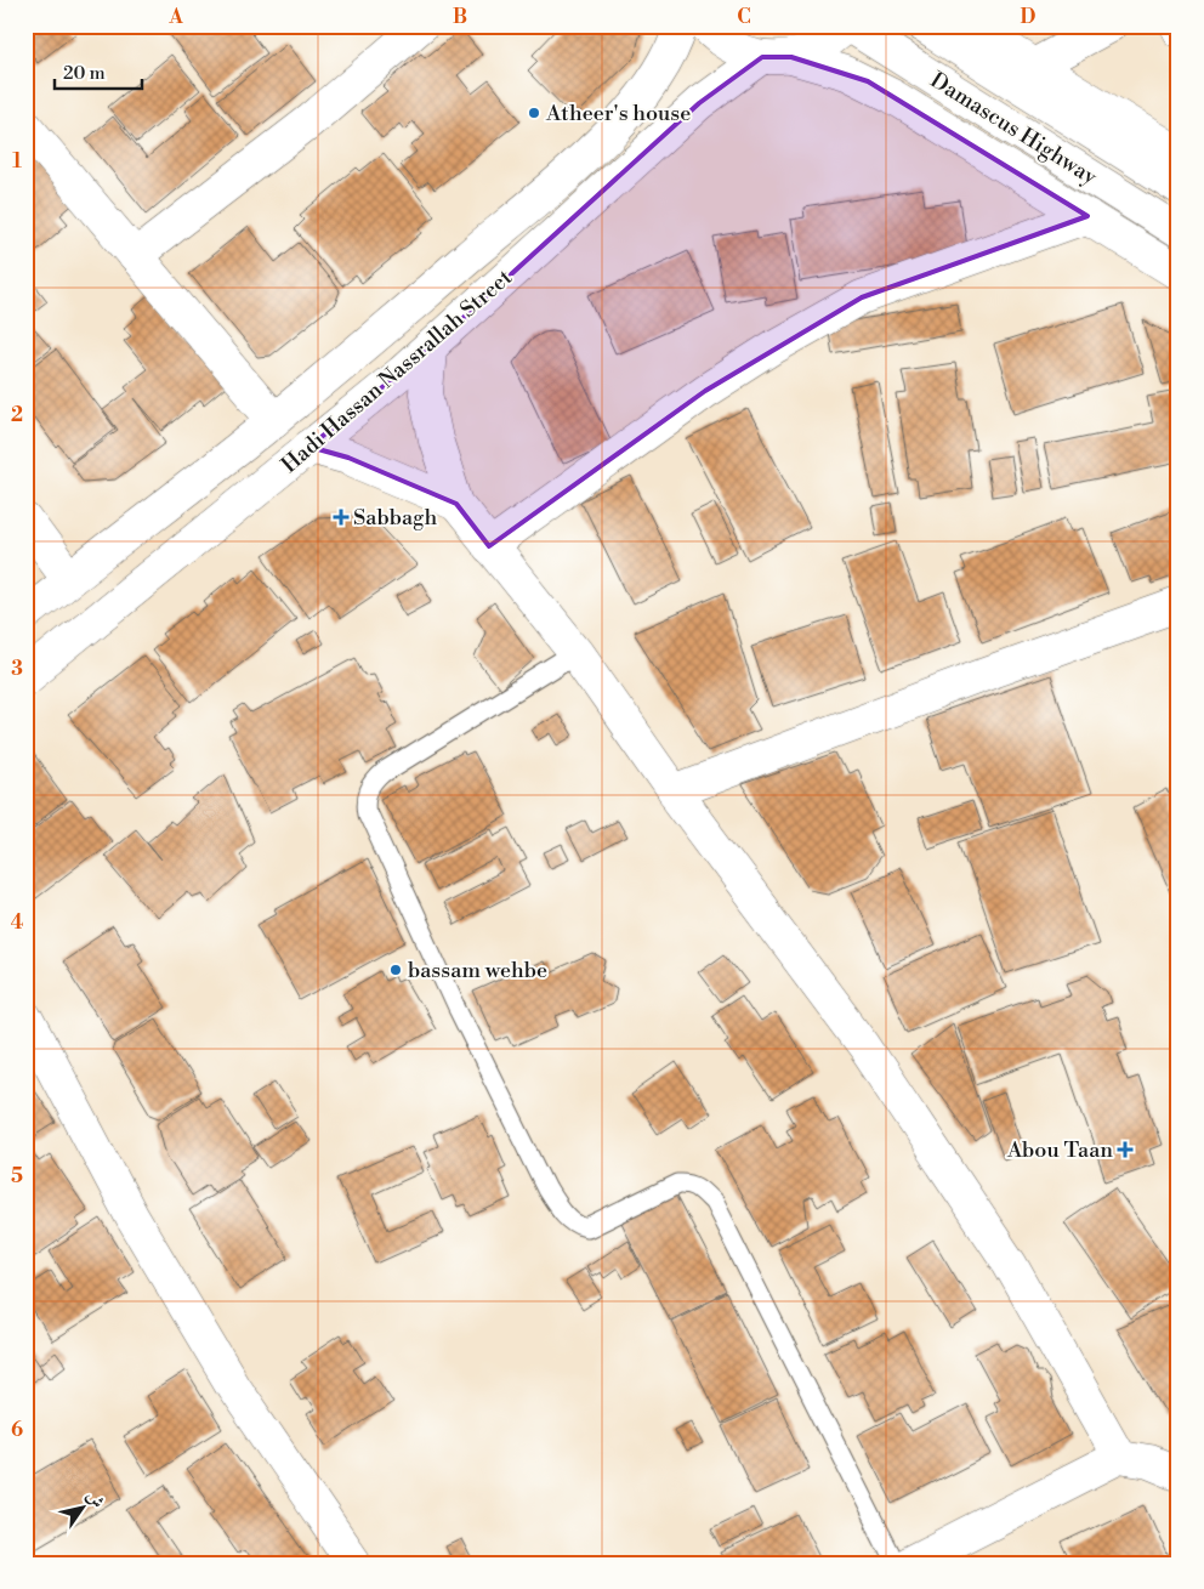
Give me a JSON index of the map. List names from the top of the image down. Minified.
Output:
{"streets":{"main road":["Damascus Highway","Hadi Hassan Nassrallah Street"]},"crossings":[["Damascus Highway","Hadi Hassan Nassrallah Street"]],"places":{"other":["Atheer's house","bassam wehbe"],"health":["Sabbagh","Abou Taan"]},"scale_bar":"20 m","north":"top right","grid":{"columns":["A","B","C","D"],"rows":["1","2","3","4","5","6"]}}
